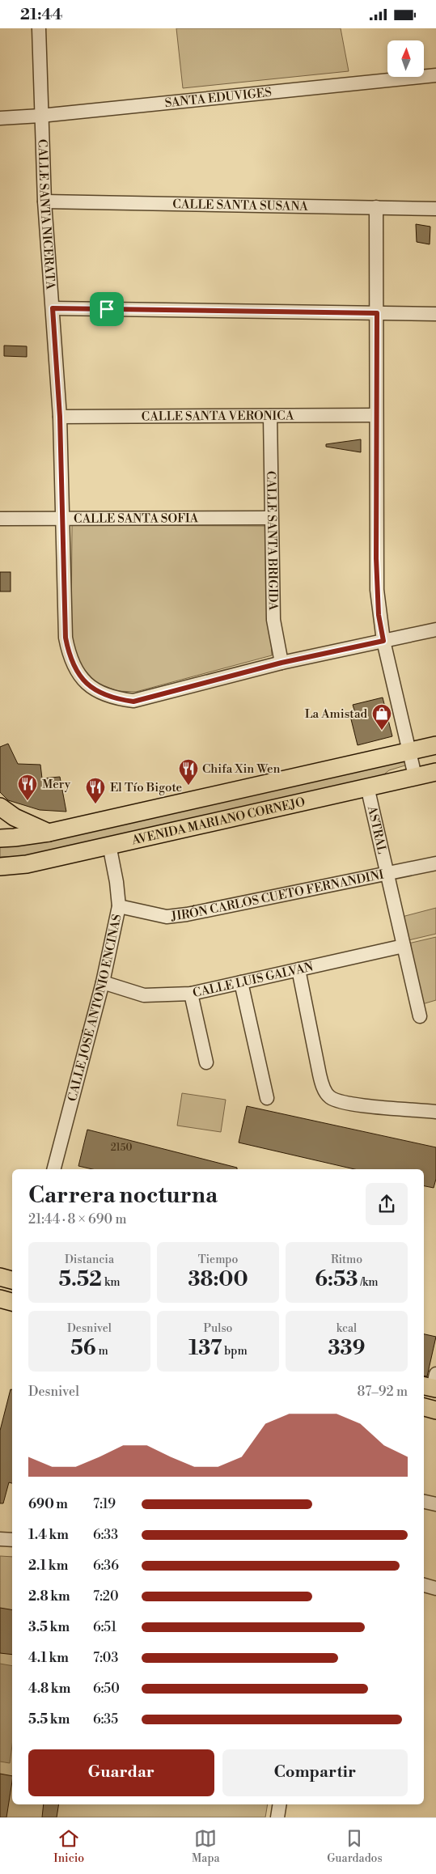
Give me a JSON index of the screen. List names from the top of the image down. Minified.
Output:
{"streets":{"main road":["AVENIDA MARIANO CORNEJO"],"street":["SANTA EDUVIGES","CALLE SANTA SUSANA","CALLE SANTA NICERATA","CALLE SANTA VERONICA","CALLE SANTA SOFIA","CALLE SANTA BRIGIDA","ASTRAL","JIRÓN CARLOS CUETO FERNANDINI","CALLE LUIS GALVAN","CALLE JOSÉ ANTONIO ENCINAS"]},"crossings":[["SANTA EDUVIGES","CALLE SANTA NICERATA"],["CALLE SANTA SUSANA","CALLE SANTA NICERATA"],["CALLE SANTA NICERATA","CALLE SANTA VERONICA"],["CALLE SANTA NICERATA","CALLE SANTA SOFIA"],["CALLE SANTA NICERATA","CALLE SANTA BRIGIDA"],["CALLE SANTA VERONICA","CALLE SANTA BRIGIDA"],["CALLE SANTA SOFIA","CALLE SANTA BRIGIDA"],["AVENIDA MARIANO CORNEJO","ASTRAL"],["AVENIDA MARIANO CORNEJO","CALLE JOSÉ ANTONIO ENCINAS"],["ASTRAL","JIRÓN CARLOS CUETO FERNANDINI"],["ASTRAL","CALLE LUIS GALVAN"],["JIRÓN CARLOS CUETO FERNANDINI","CALLE JOSÉ ANTONIO ENCINAS"],["CALLE LUIS GALVAN","CALLE JOSÉ ANTONIO ENCINAS"]],"places":{"shop":["La Amistad"],"restaurant":["Chifa Xin Wen","Mery","El Tío Bigote"]},"house_numbers":["2150"],"north":"top","page":{"status":"21:44","heading":["Carrera nocturna","21:44 · 8 × 690 m"],"stats":[["Distancia","5.52 km"],["Tiempo","38:00"],["Ritmo","6:53 /km"],["Desnivel","56 m"],["Pulso","137 bpm"],["kcal","339"]],"chart":["Desnivel","87–92 m"],"list":[{"name":"690 m","note":"7:19"},{"name":"1.4 km","note":"6:33"},{"name":"2.1 km","note":"6:36"},{"name":"2.8 km","note":"7:20"},{"name":"3.5 km","note":"6:51"},{"name":"4.1 km","note":"7:03"},{"name":"4.8 km","note":"6:50"},{"name":"5.5 km","note":"6:35"}],"buttons":["Guardar","Compartir"],"tabs":["Inicio","Mapa","Guardados"]}}
